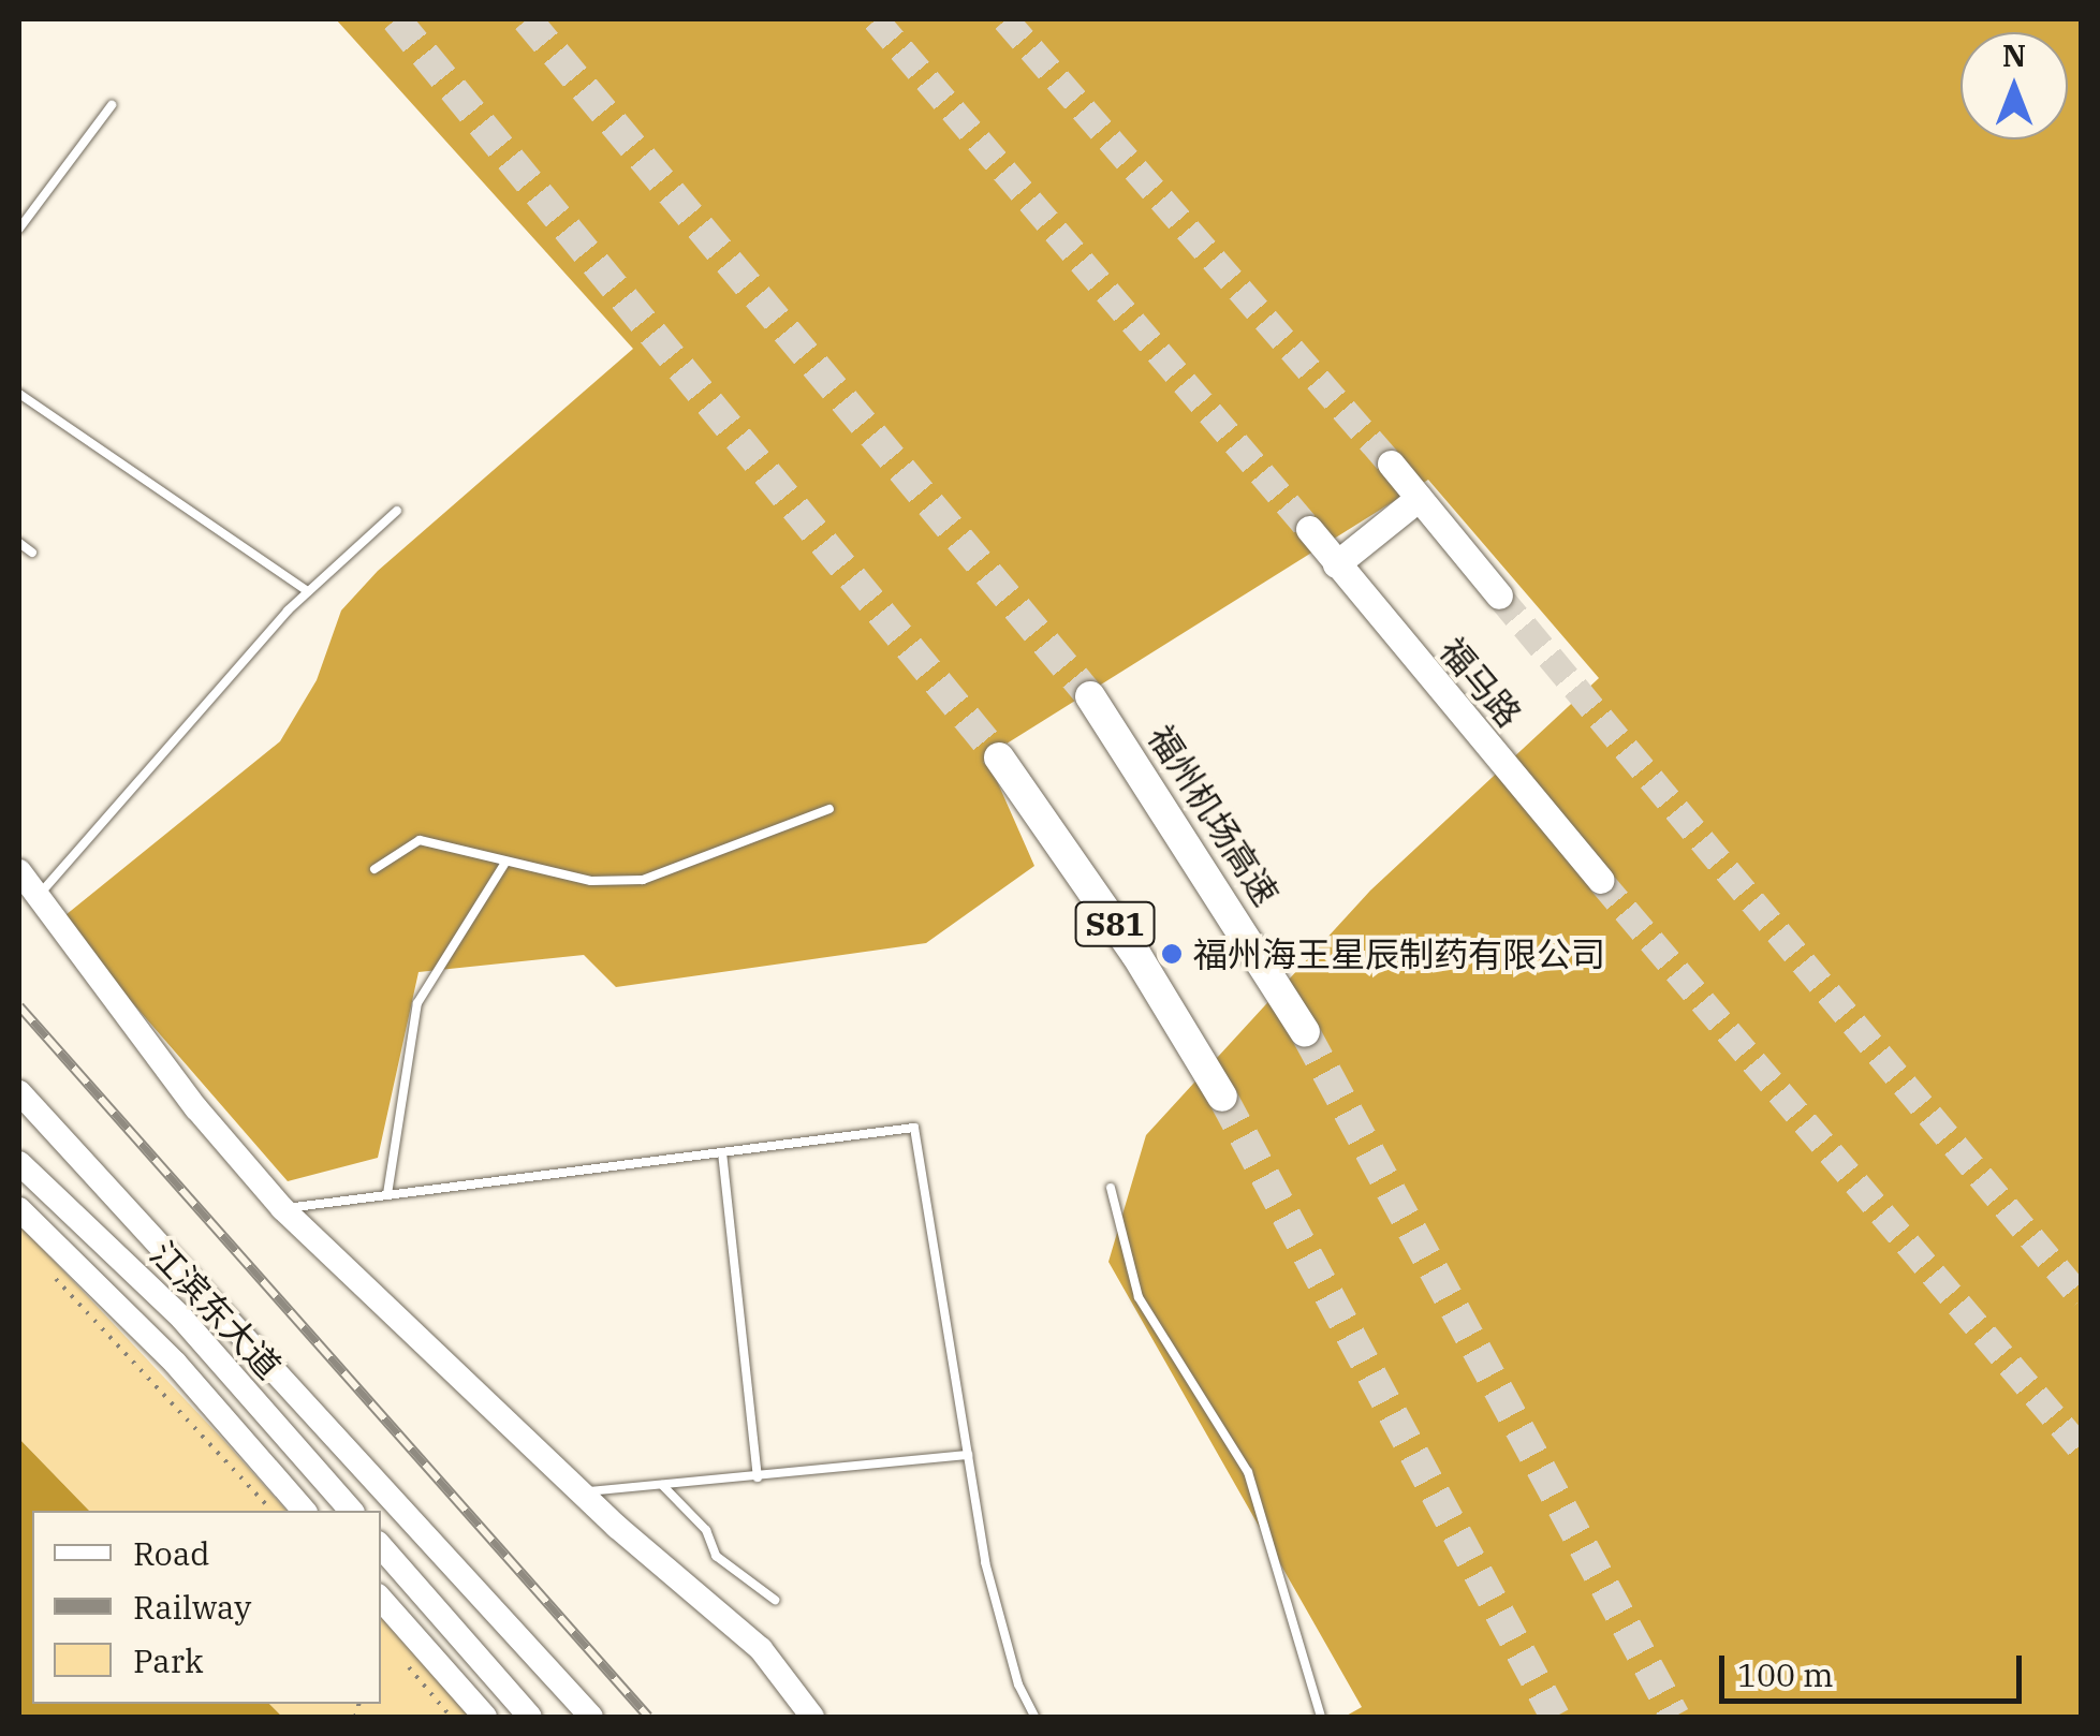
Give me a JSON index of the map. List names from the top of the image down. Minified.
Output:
{"streets":{"highway":["福州机场高速","S81"],"main road":["福马路"],"street":["江滨东大道"]},"places":["福州海王星辰制药有限公司"],"legend":["Road","Railway","Park"],"scale_bar":"100 m","north":"top"}
